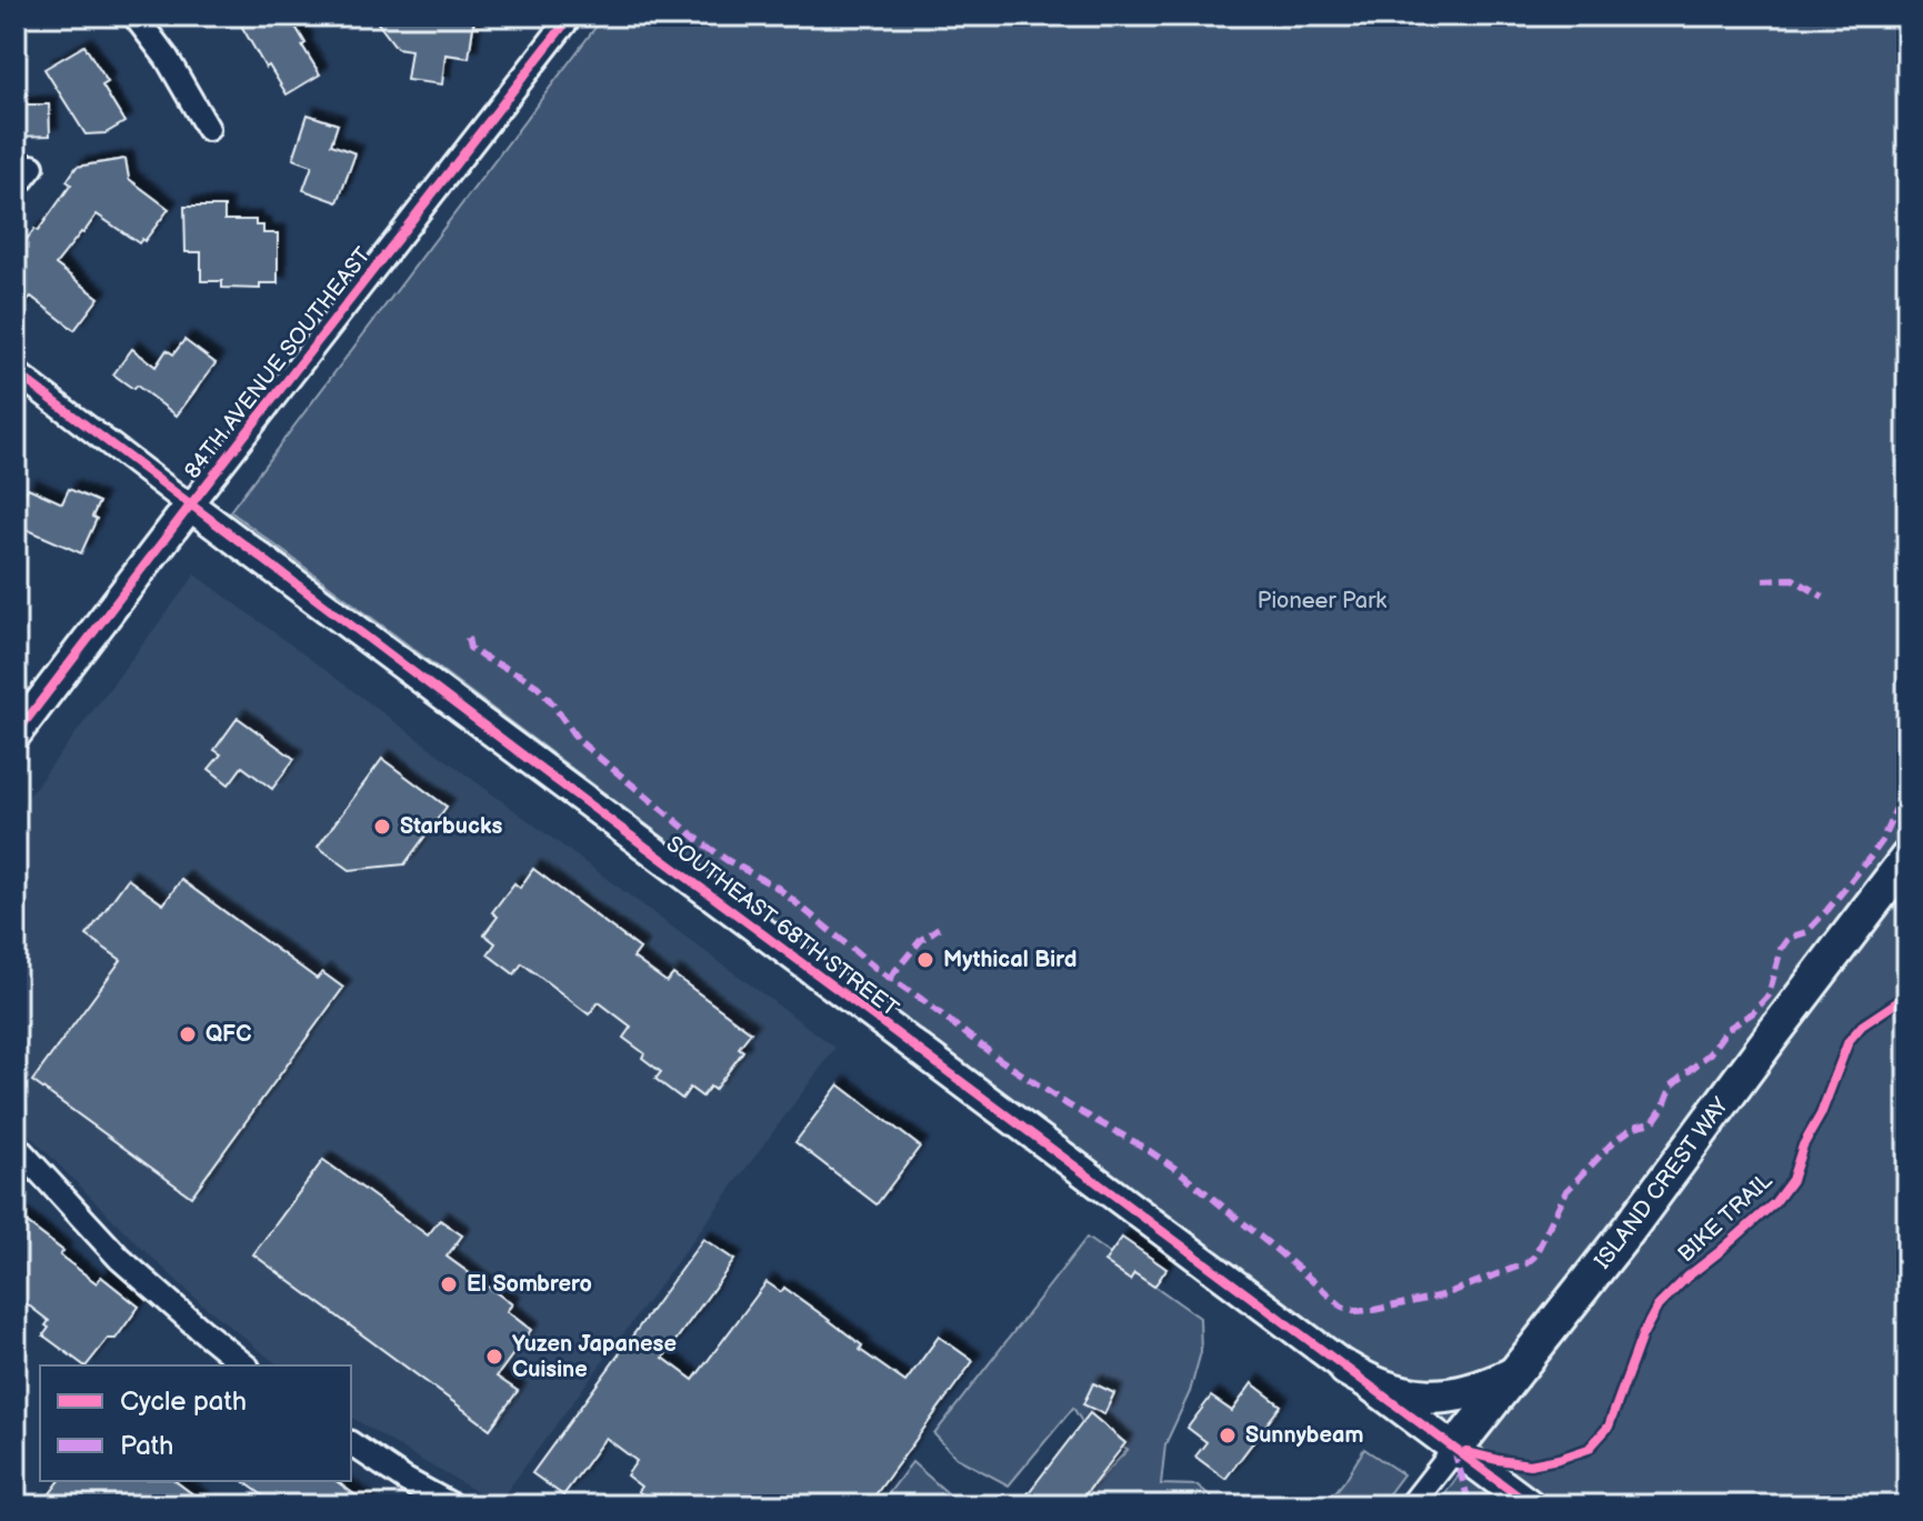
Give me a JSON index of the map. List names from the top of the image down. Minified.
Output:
{"streets":{"main road":["ISLAND CREST WAY"],"street":["84TH AVENUE SOUTHEAST","SOUTHEAST 68TH STREET"],"cycle path":["BIKE TRAIL"]},"crossings":[["84TH AVENUE SOUTHEAST","SOUTHEAST 68TH STREET"],["SOUTHEAST 68TH STREET","ISLAND CREST WAY"]],"parks":["Pioneer Park"],"places":["Starbucks","Mythical Bird","QFC","El Sombrero","Yuzen Japanese Cuisine","Sunnybeam"],"legend":["Cycle path","Path"]}
